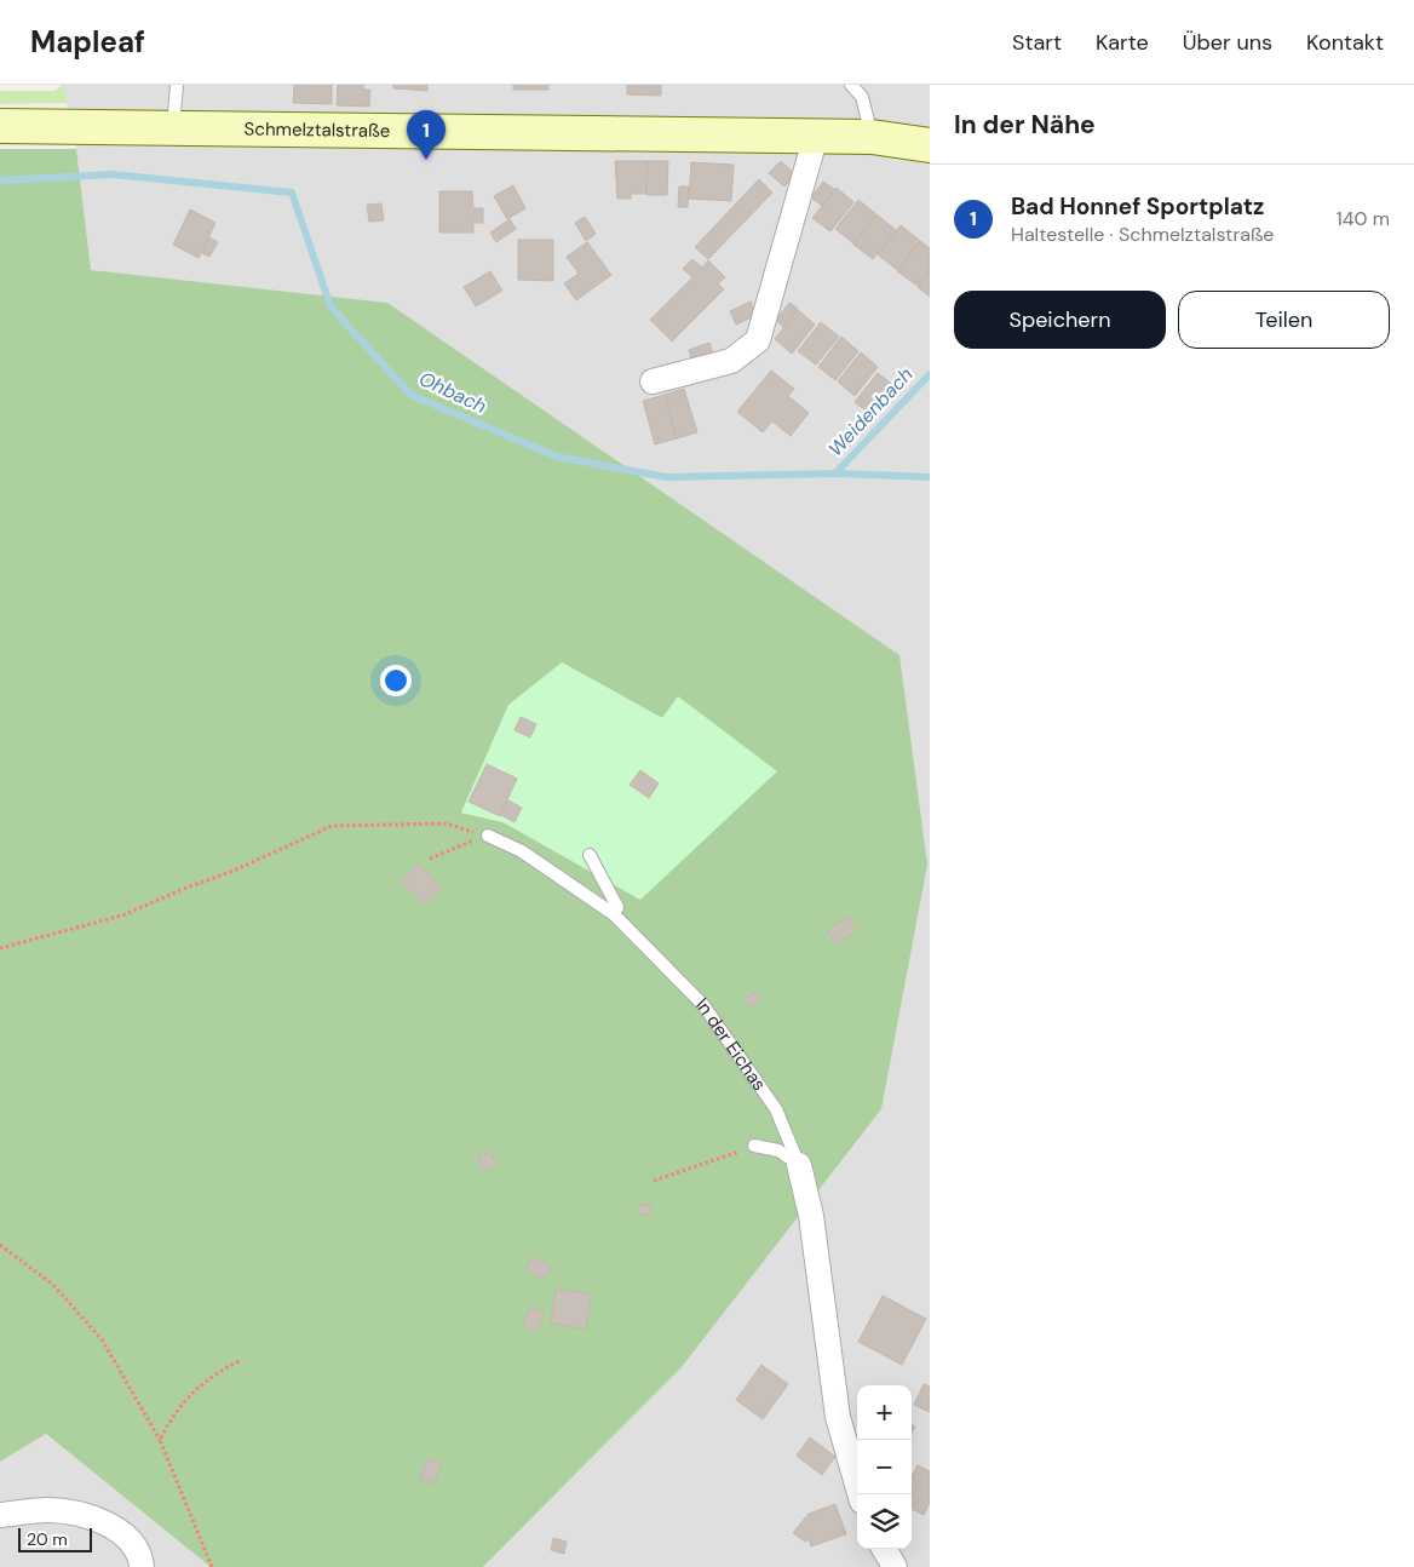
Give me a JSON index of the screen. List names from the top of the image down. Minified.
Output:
{"streets":{"main road":["Schmelztalstraße"],"street":["In der Eichas"]},"water":["Ohbach","Weidenbach"],"scale_bar":"20 m","page":{"header":"Mapleaf","nav":["Start","Karte","Über uns","Kontakt"],"heading":"In der Nähe","pins":"1","list":[{"mark":"1","name":"Bad Honnef Sportplatz","note":"Haltestelle · Schmelztalstraße","value":"140 m"}],"buttons":["Speichern","Teilen"],"map_buttons":["+","−"],"scale":"20 m"}}
